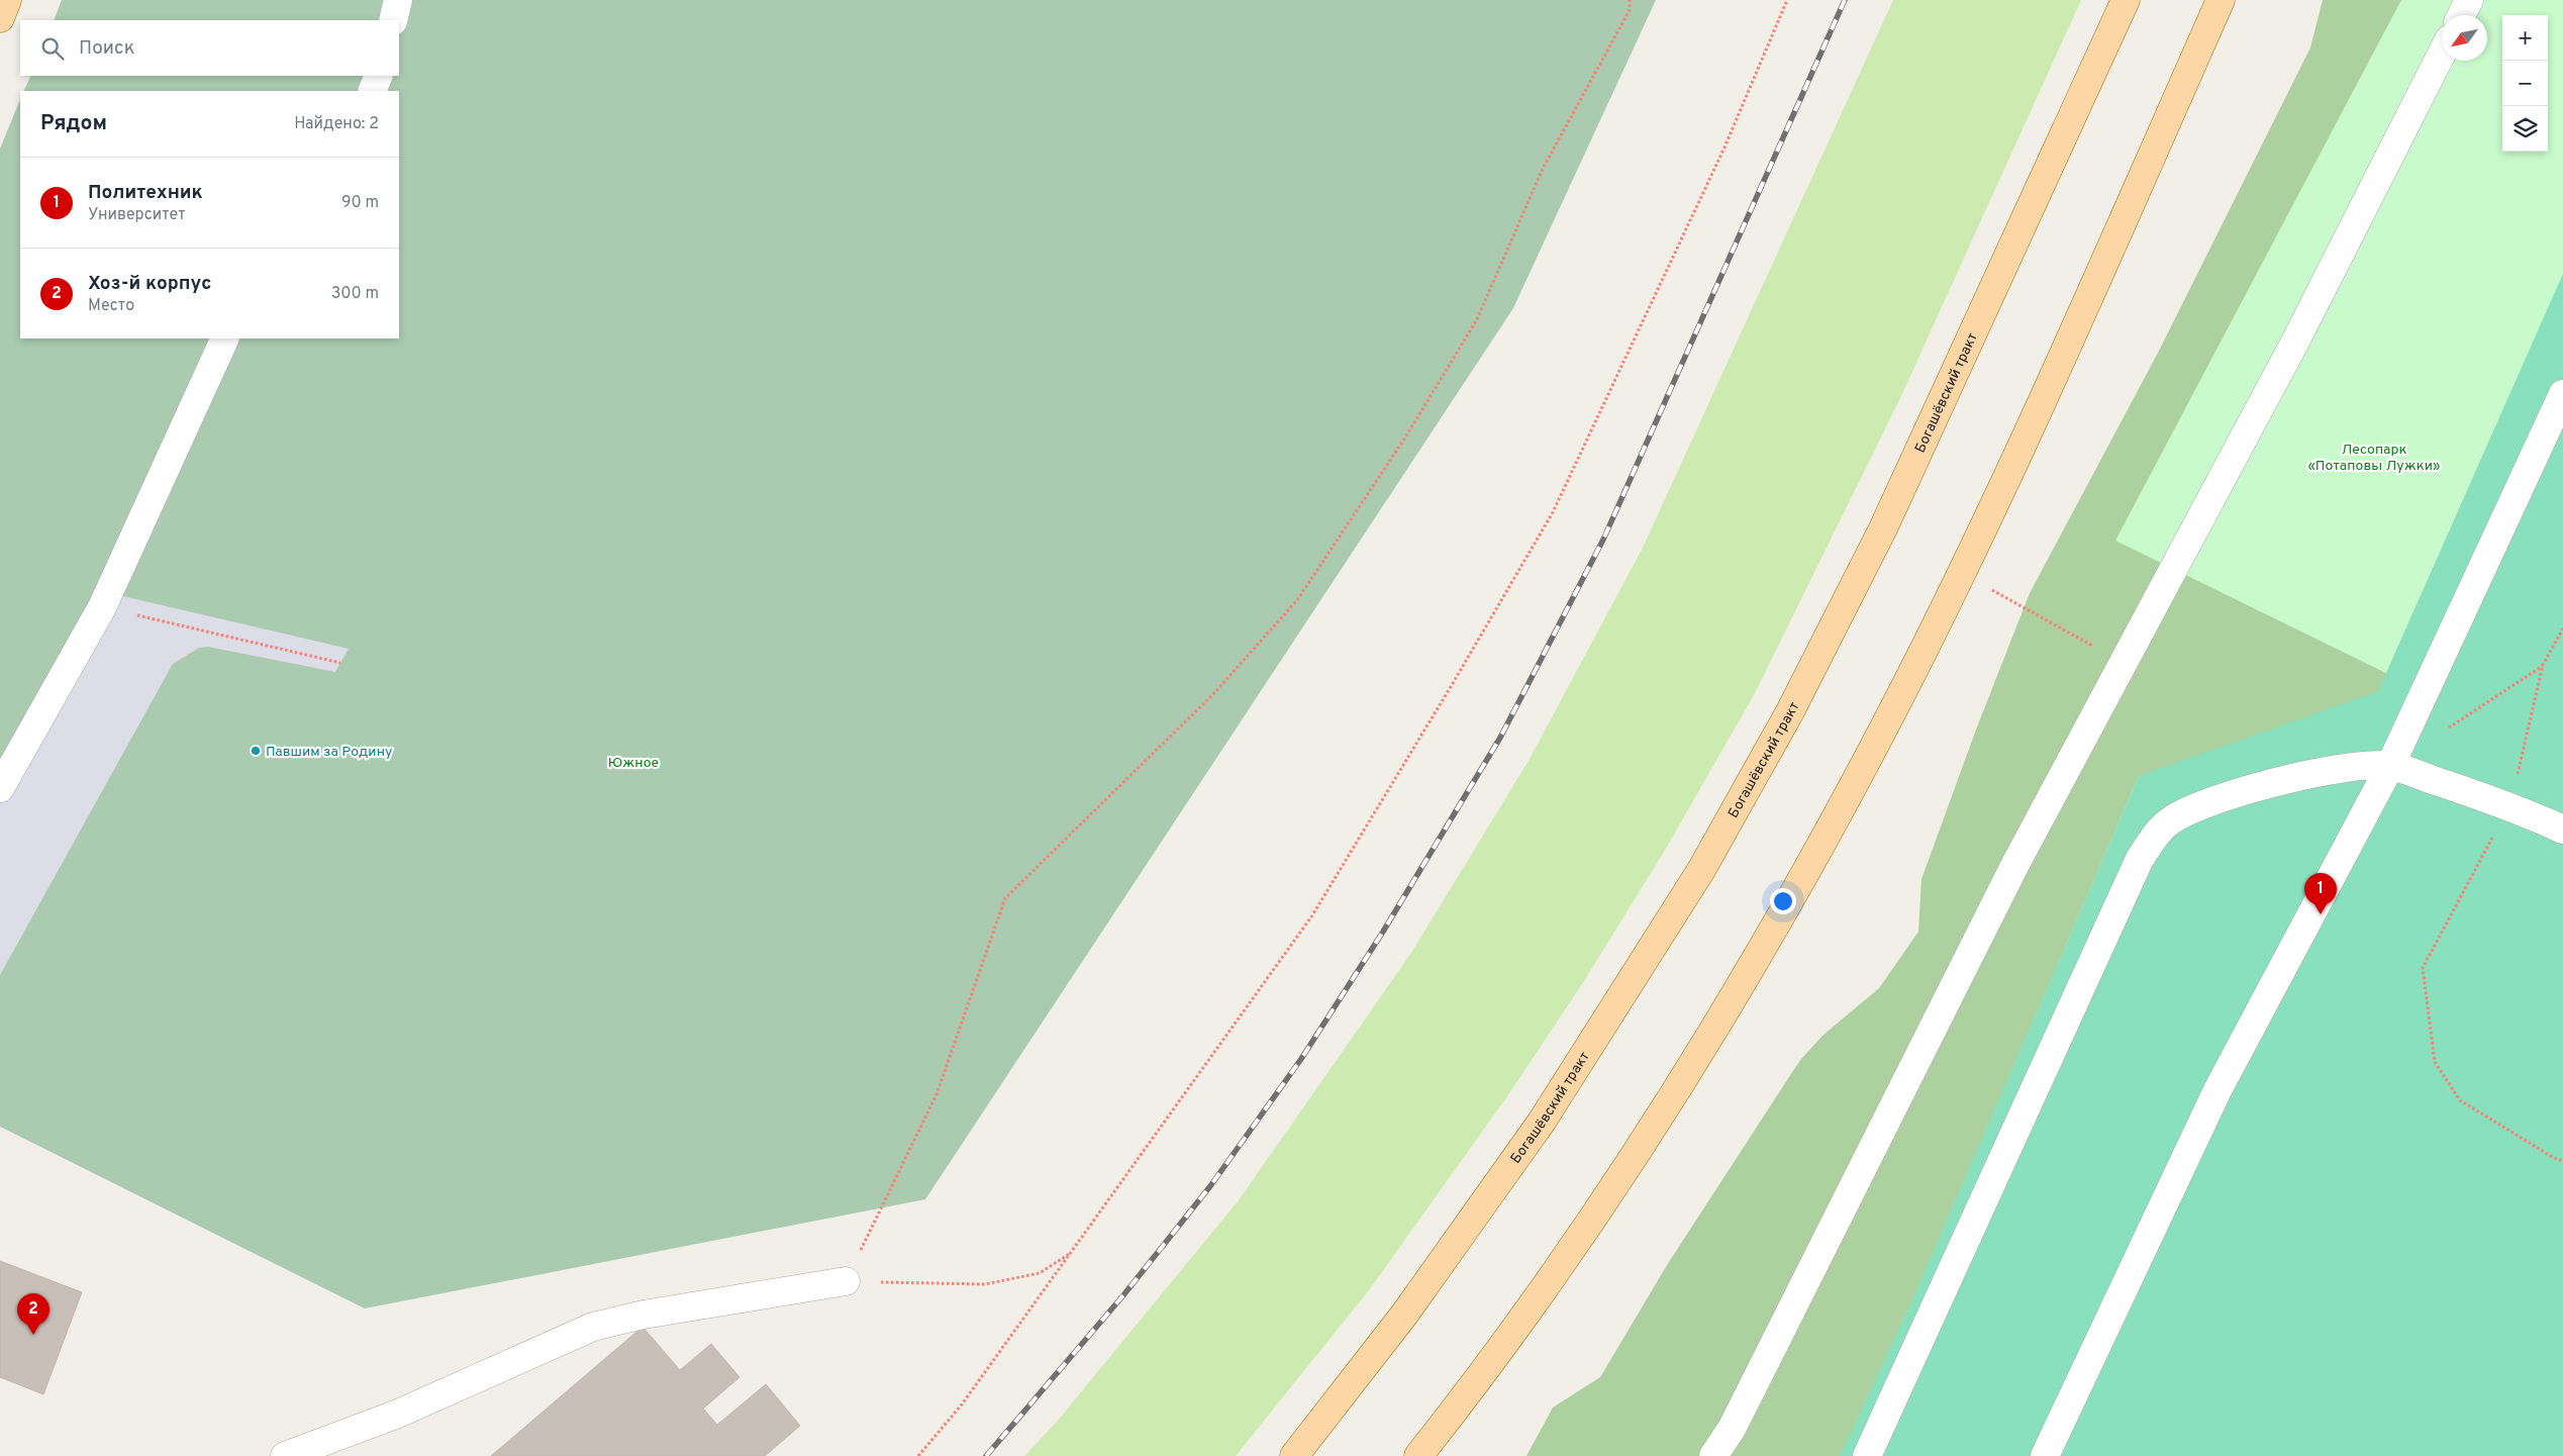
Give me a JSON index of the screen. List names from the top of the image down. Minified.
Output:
{"streets":{"main road":["Богашёвский тракт"]},"parks":["Лесопарк «Потаповы Лужки»","Южное"],"places":["Павшим за Родину"],"north":"bottom left","page":{"map_buttons":["+","−"],"search":"Поиск","heading":["Рядом","Найдено: 2"],"list":[{"mark":"1","name":"Политехник","note":"Университет","value":"90 m"},{"mark":"2","name":"Хоз-й корпус","note":"Место","value":"300 m"}],"pins":["1","2"]}}
